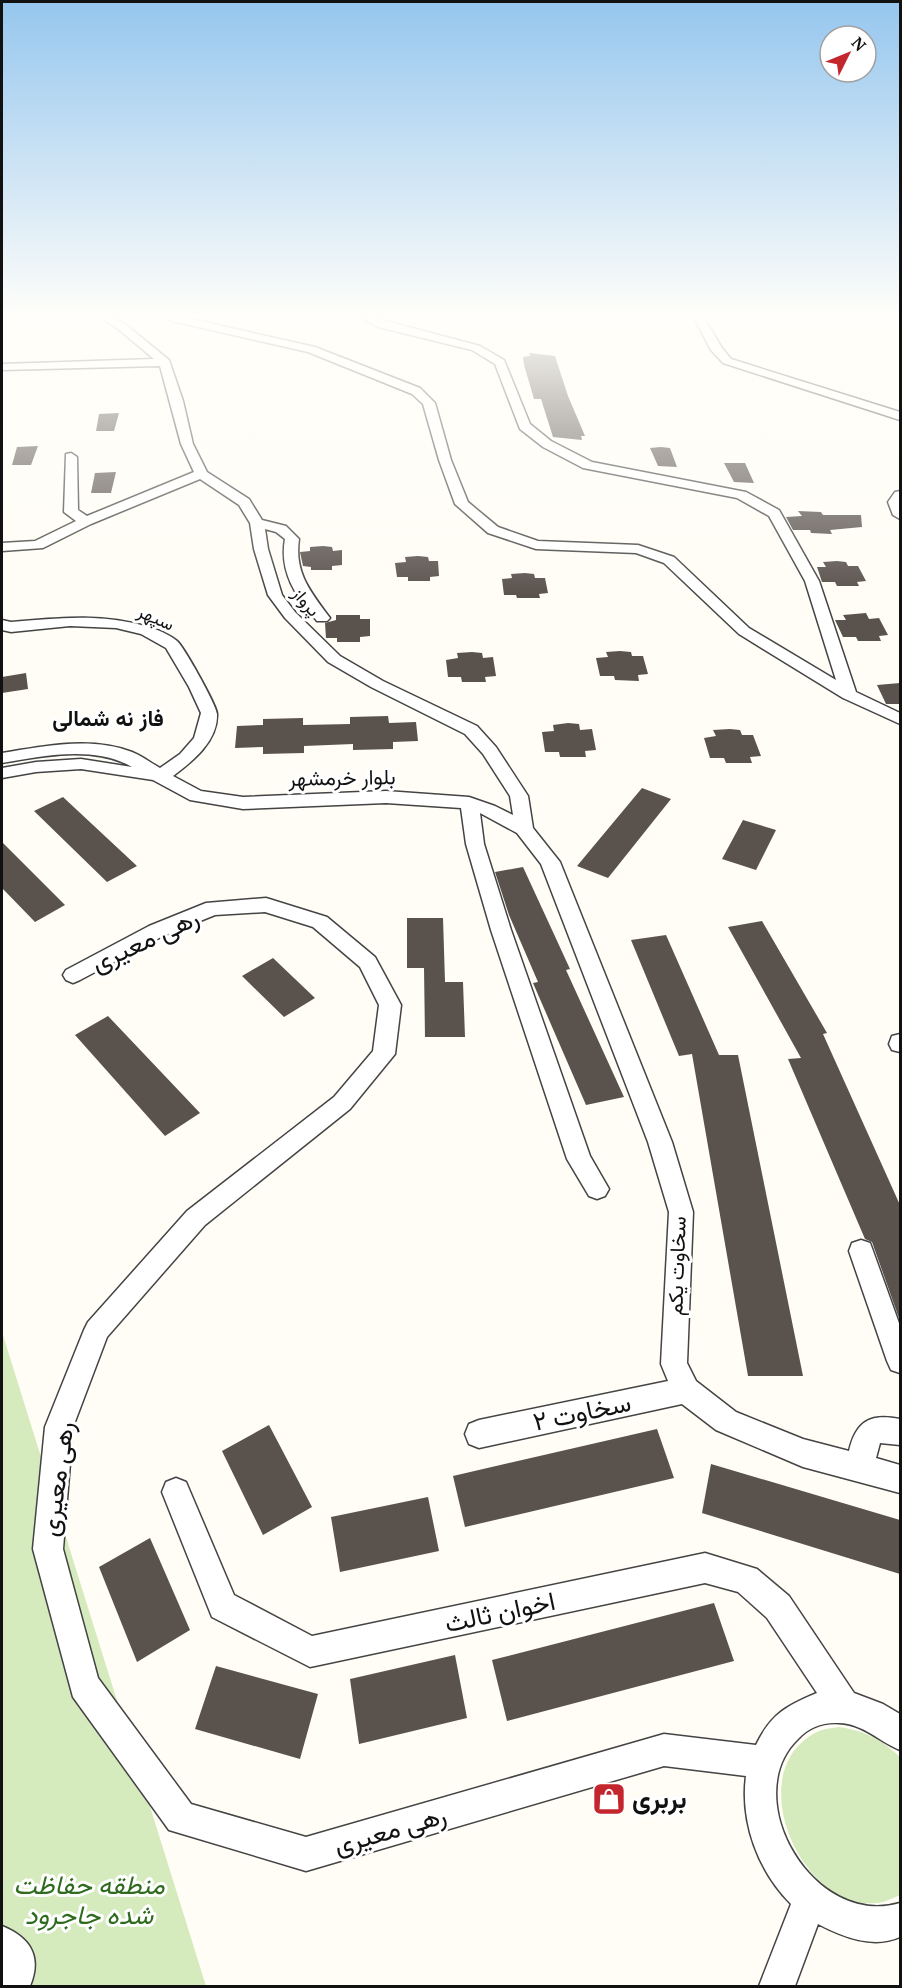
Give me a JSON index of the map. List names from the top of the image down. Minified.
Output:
{"streets":{"street":["پرواز","سپهر","بلوار خرمشهر","رهی معیری","سخاوت یکم","سخاوت ۲","اخوان ثالث"]},"crossings":[["پرواز","بلوار خرمشهر"],["پرواز","سخاوت یکم"],["سپهر","بلوار خرمشهر"],["بلوار خرمشهر","سخاوت یکم"],["سخاوت یکم","سخاوت ۲"]],"districts":["فاز نه شمالی"],"parks":["منطقه حفاظت شده جاجرود"],"places":{"shop":["بربری"]},"north":"top right"}
